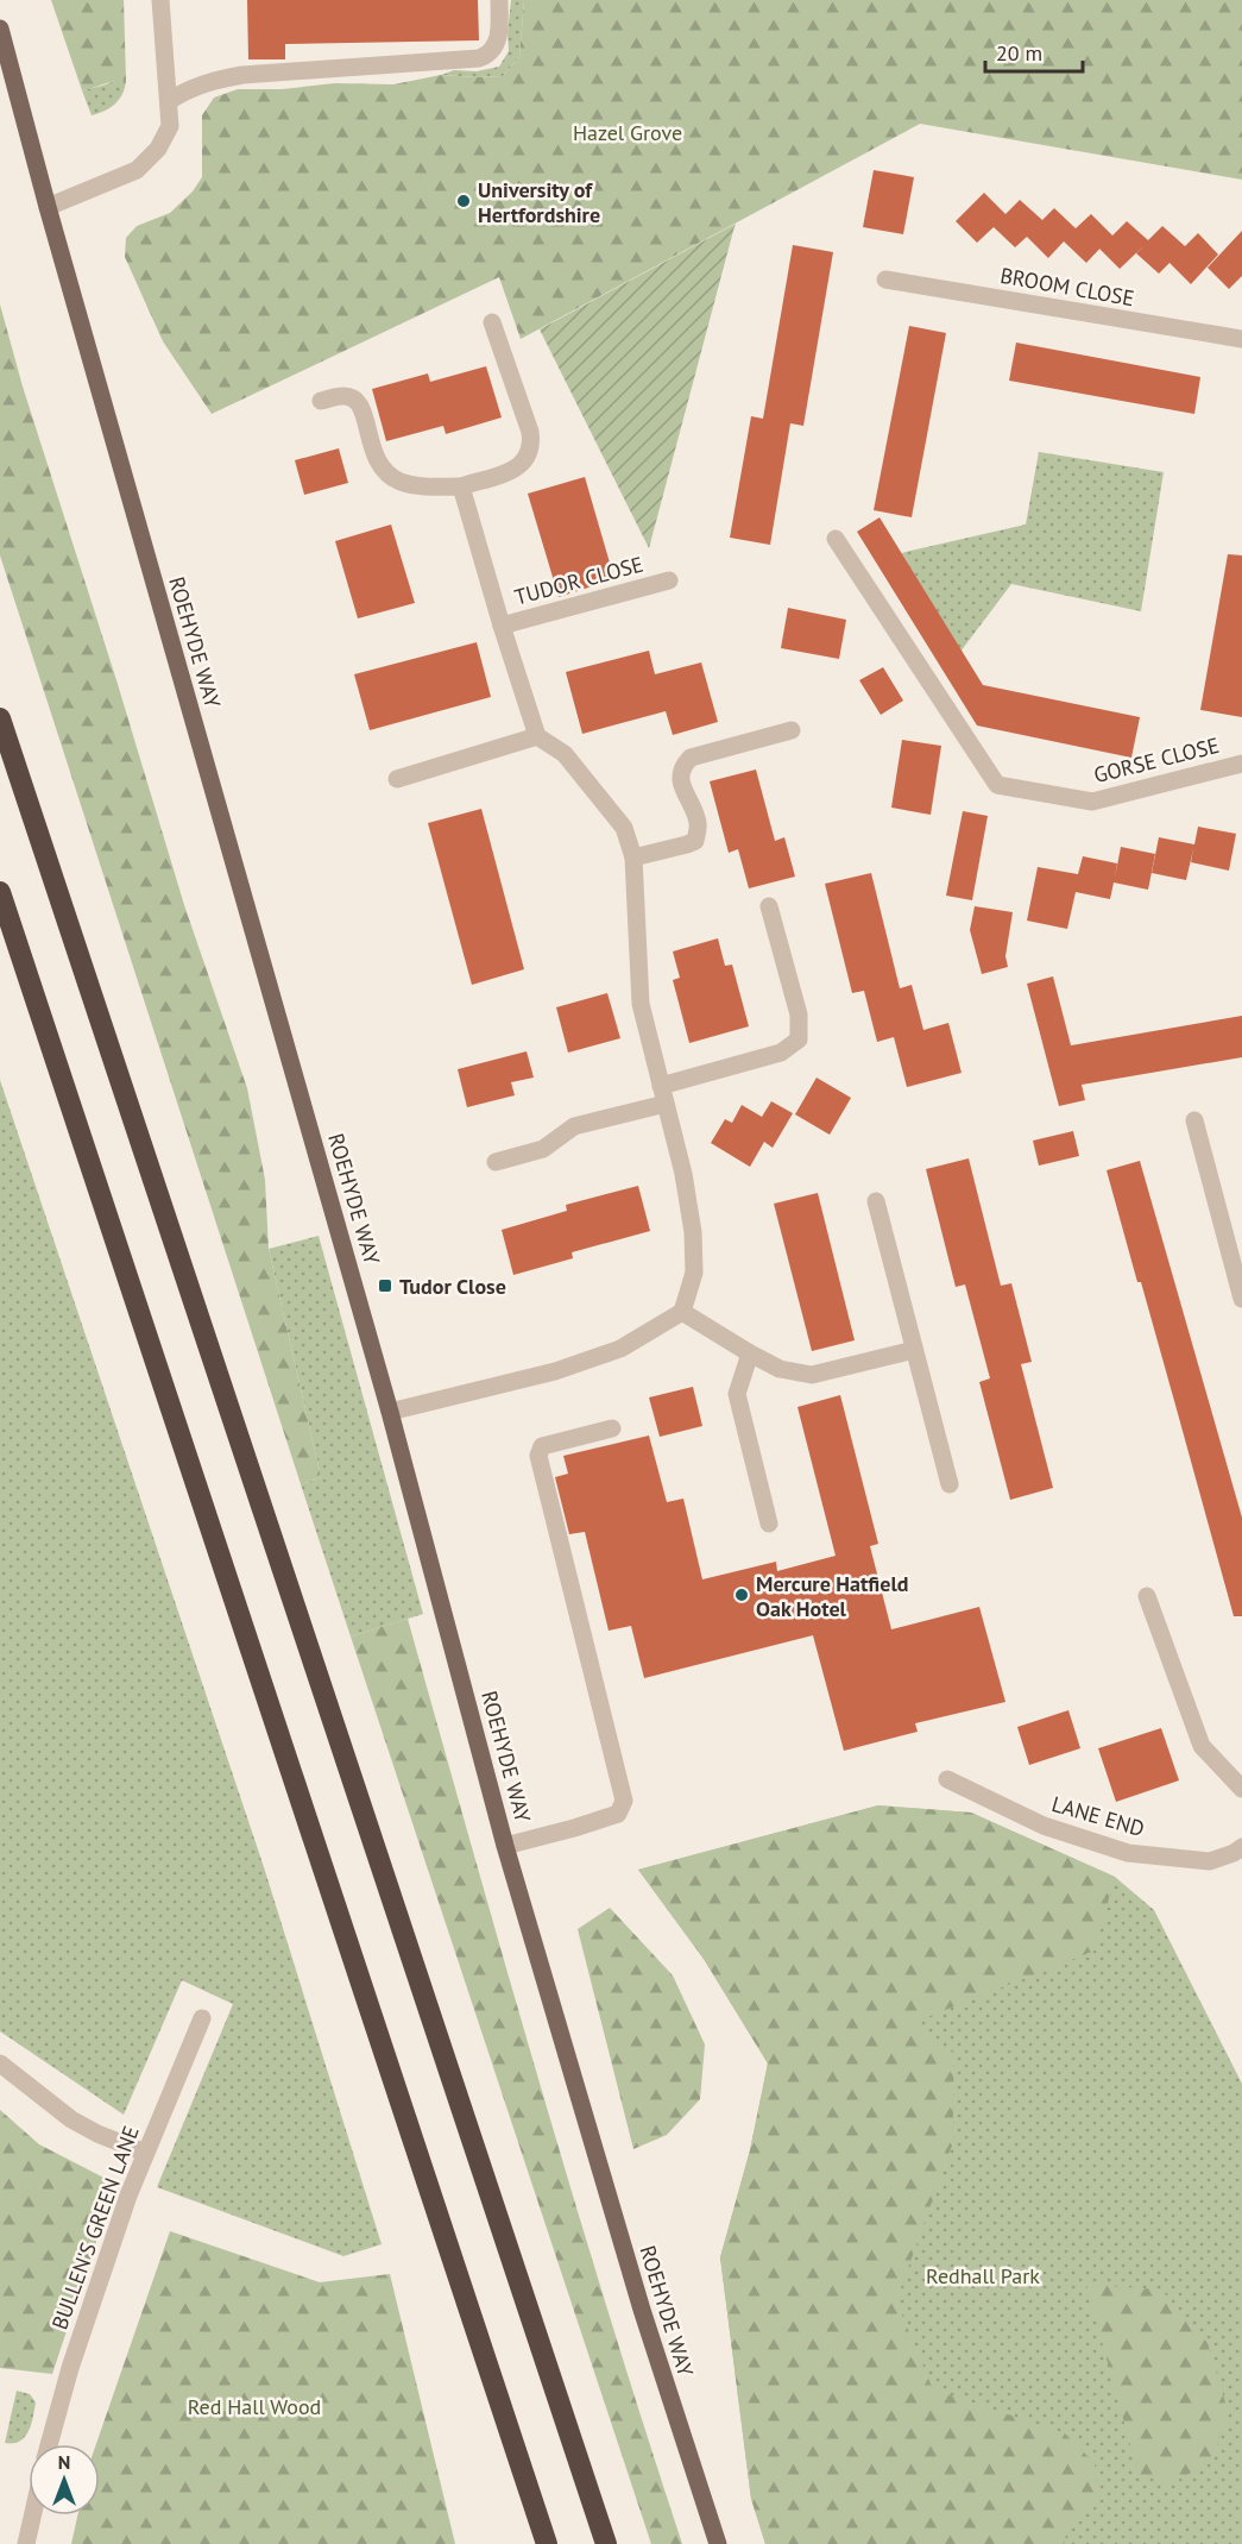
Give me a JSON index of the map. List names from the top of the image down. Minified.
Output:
{"streets":{"main road":["ROEHYDE WAY"],"street":["BROOM CLOSE","TUDOR CLOSE","GORSE CLOSE","LANE END","BULLEN'S GREEN LANE"]},"parks":["Hazel Grove","Redhall Park","Red Hall Wood"],"places":{"other":["University of Hertfordshire","Mercure Hatfield Oak Hotel"],"transit":["Tudor Close"]},"scale_bar":"20 m","north":"top"}
